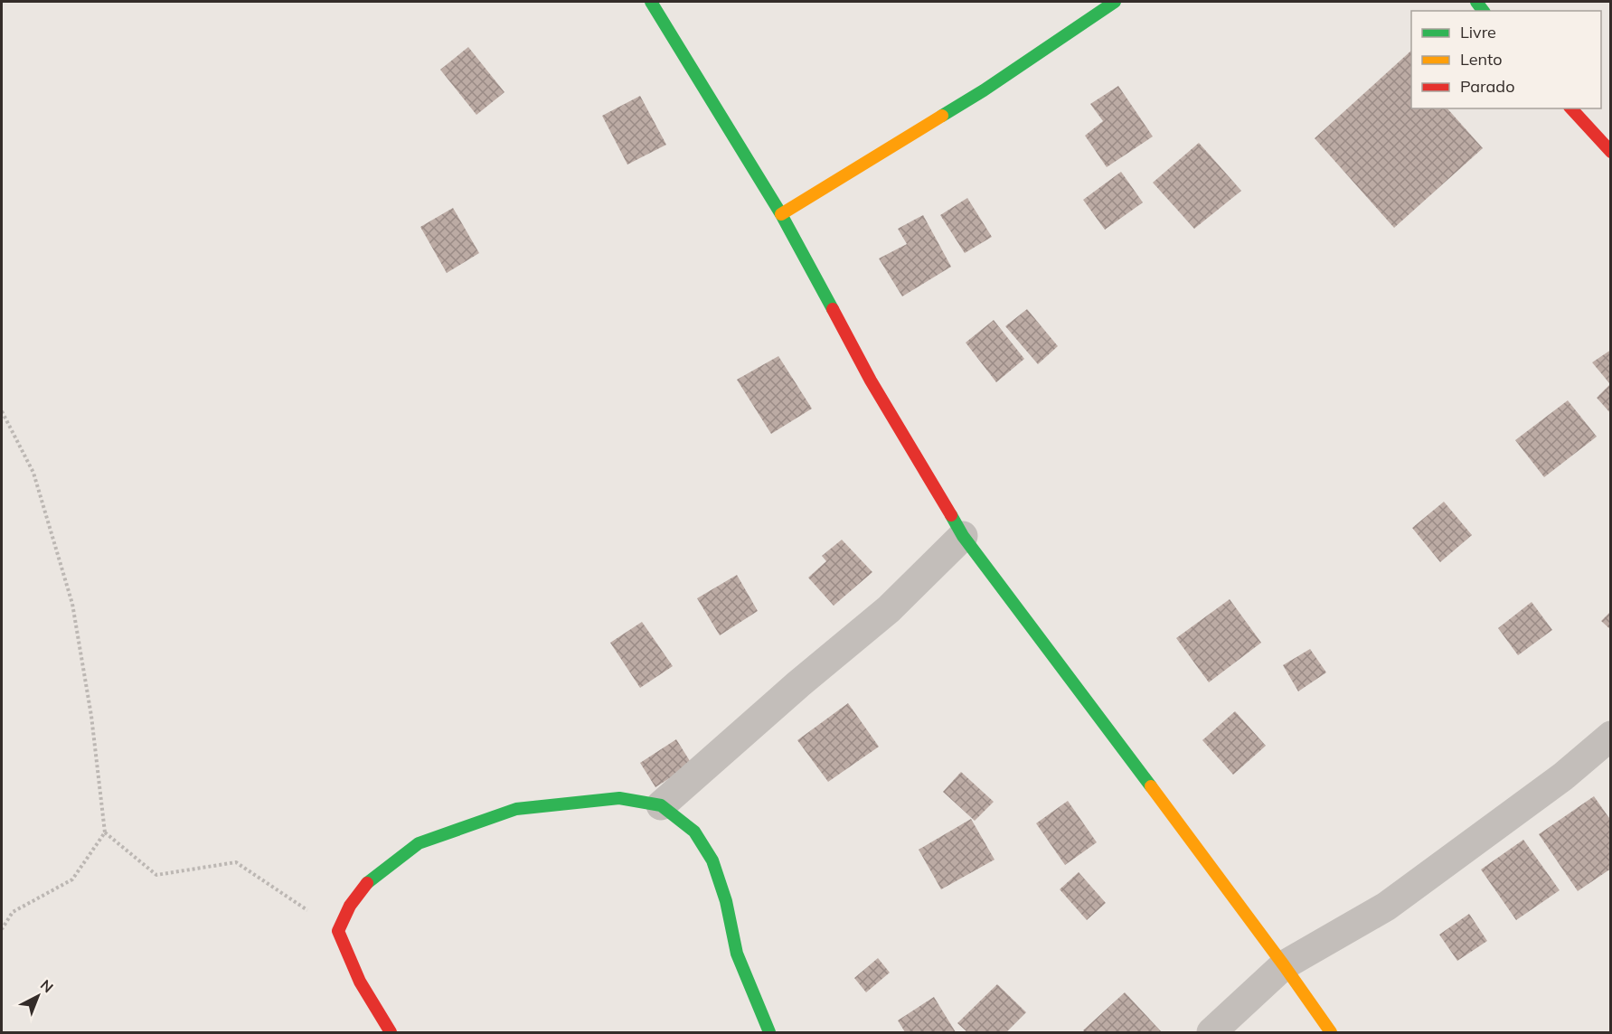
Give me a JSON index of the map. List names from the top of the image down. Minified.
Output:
{"legend":["Livre","Lento","Parado"],"north":"top right"}
